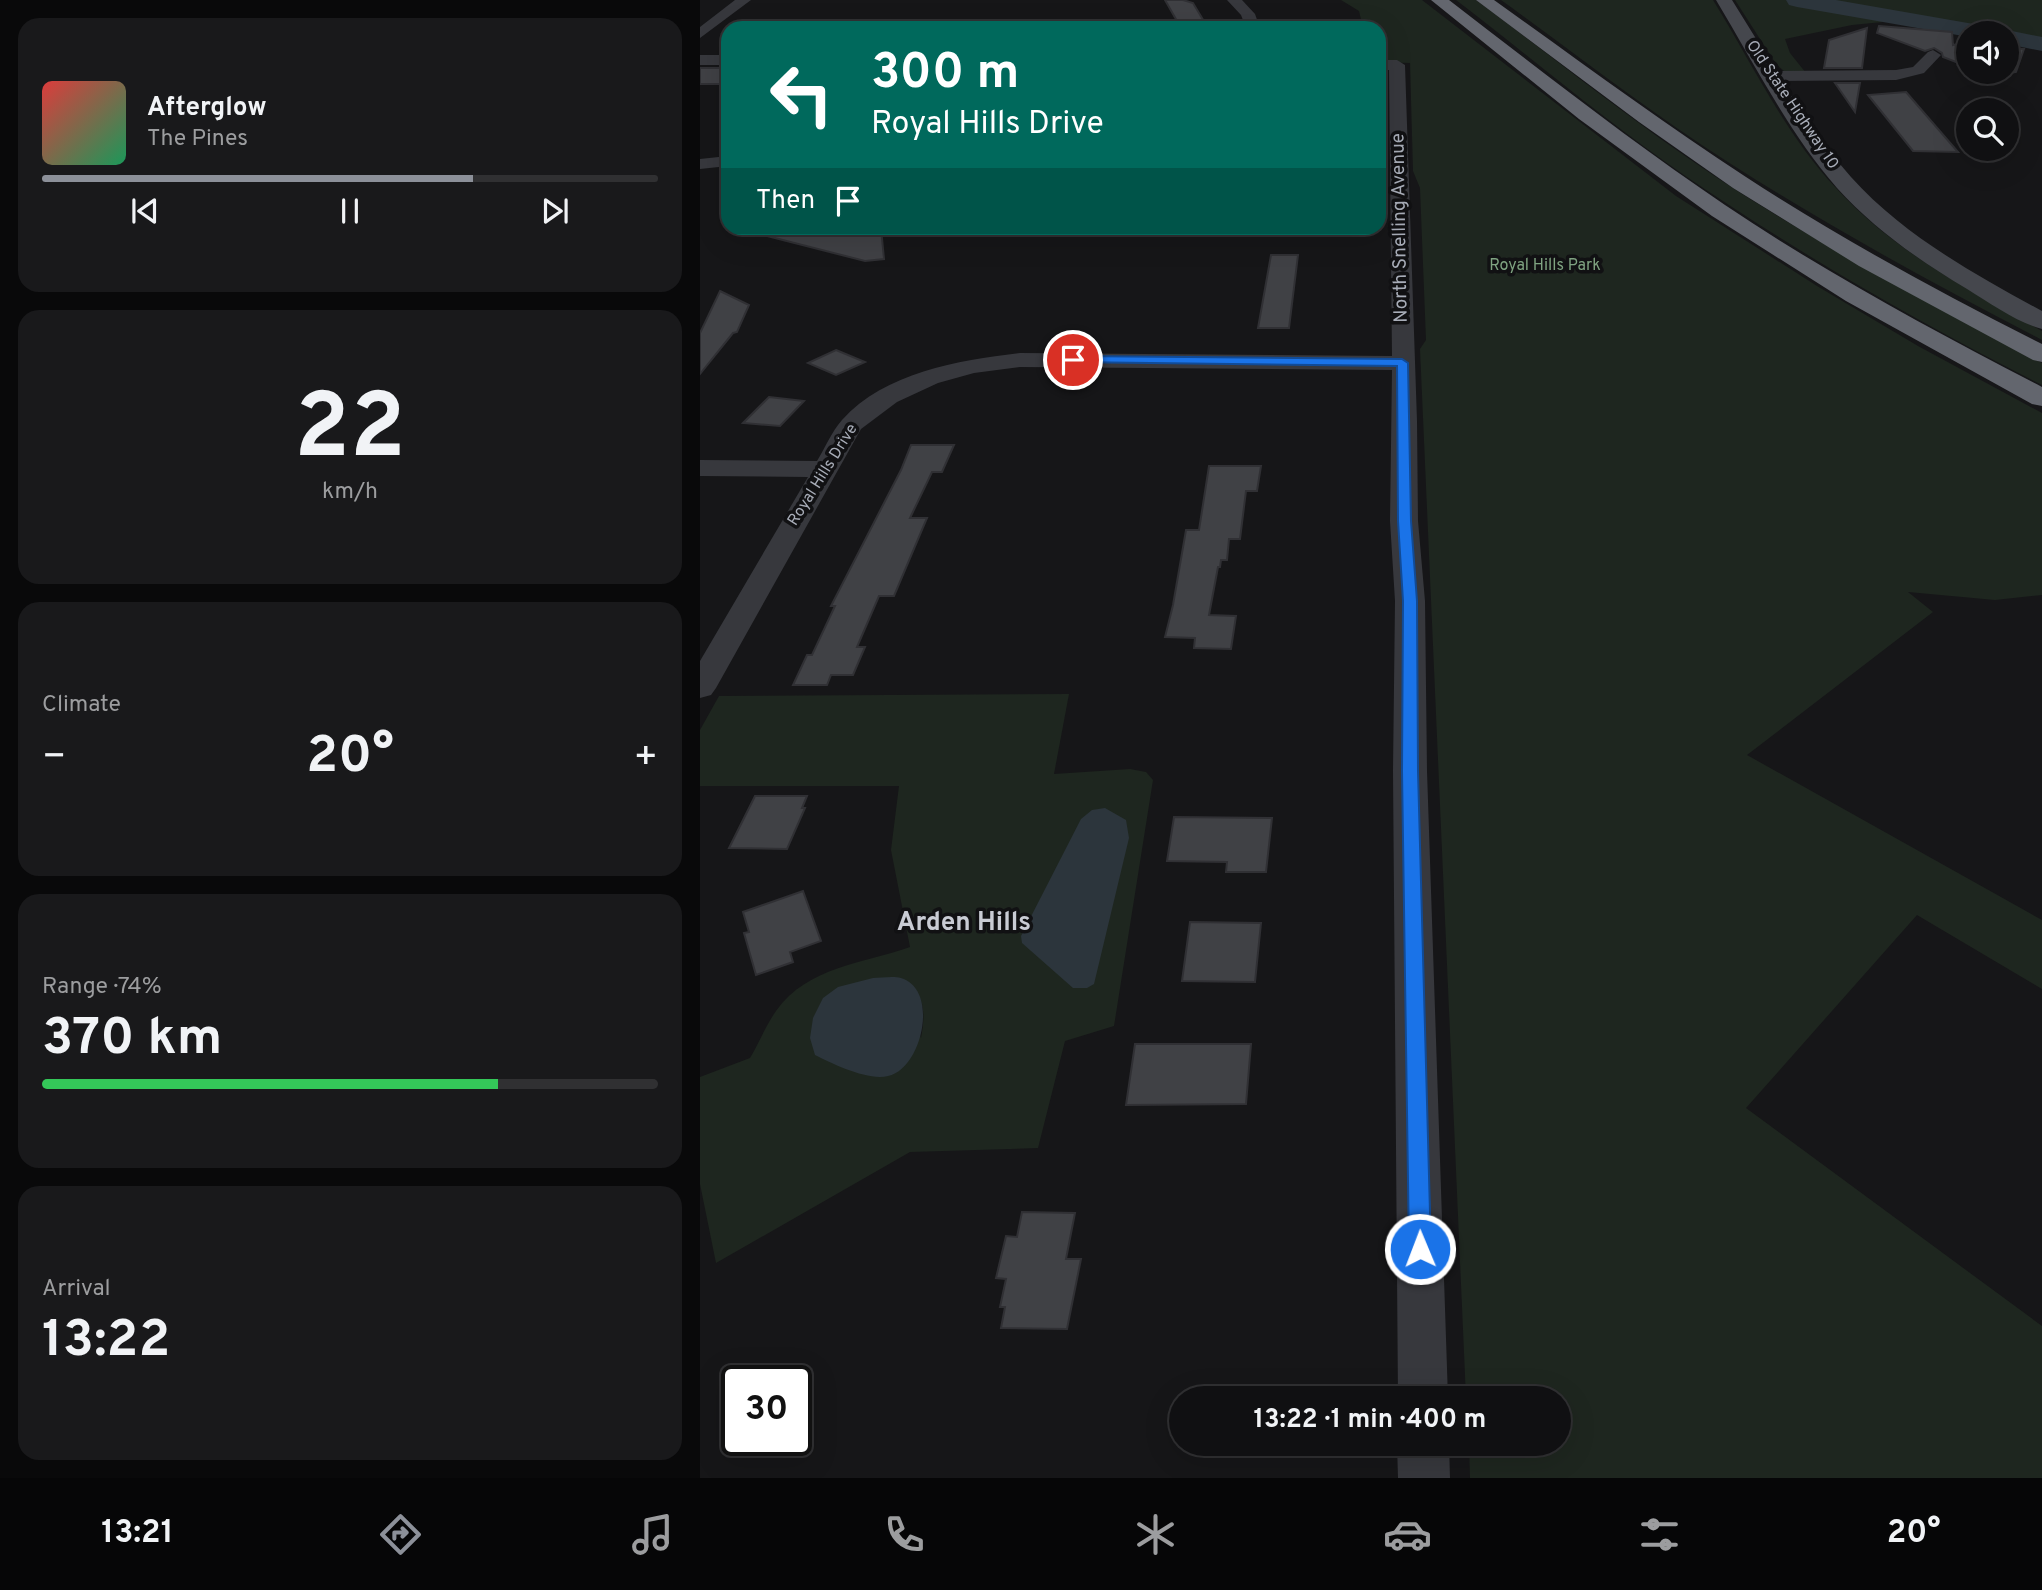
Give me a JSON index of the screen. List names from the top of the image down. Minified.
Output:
{"streets":{"street":["Old State Highway 10","North Snelling Avenue","Royal Hills Drive"]},"crossings":[["North Snelling Avenue","Royal Hills Drive"]],"districts":["Arden Hills"],"parks":["Royal Hills Park"],"page":{"turn":["300 m","Royal Hills Drive"],"song":["Afterglow","The Pines"],"then":"Then","tile":[["22","km/h"],"Climate",["Range · 74%","370 km"],["Arrival","13:22"]],"heat":["−","20°","+"],"limit":"30","trip":"13:22 · 1 min · 400 m","tabs":["13:21","20°"]}}
